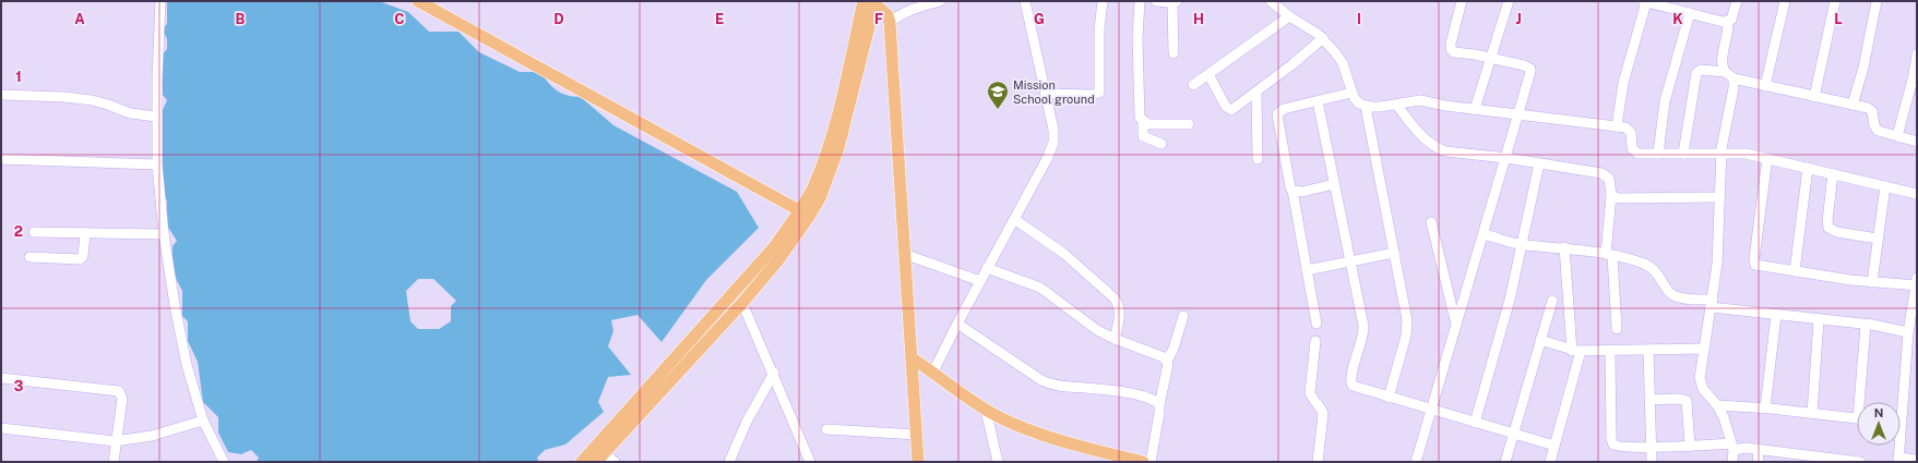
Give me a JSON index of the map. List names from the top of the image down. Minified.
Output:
{"places":{"school or university":["Mission School ground"]},"north":"top","grid":{"columns":["A","B","C","D","E","F","G","H","I","J","K","L"],"rows":["1","2","3"]}}
